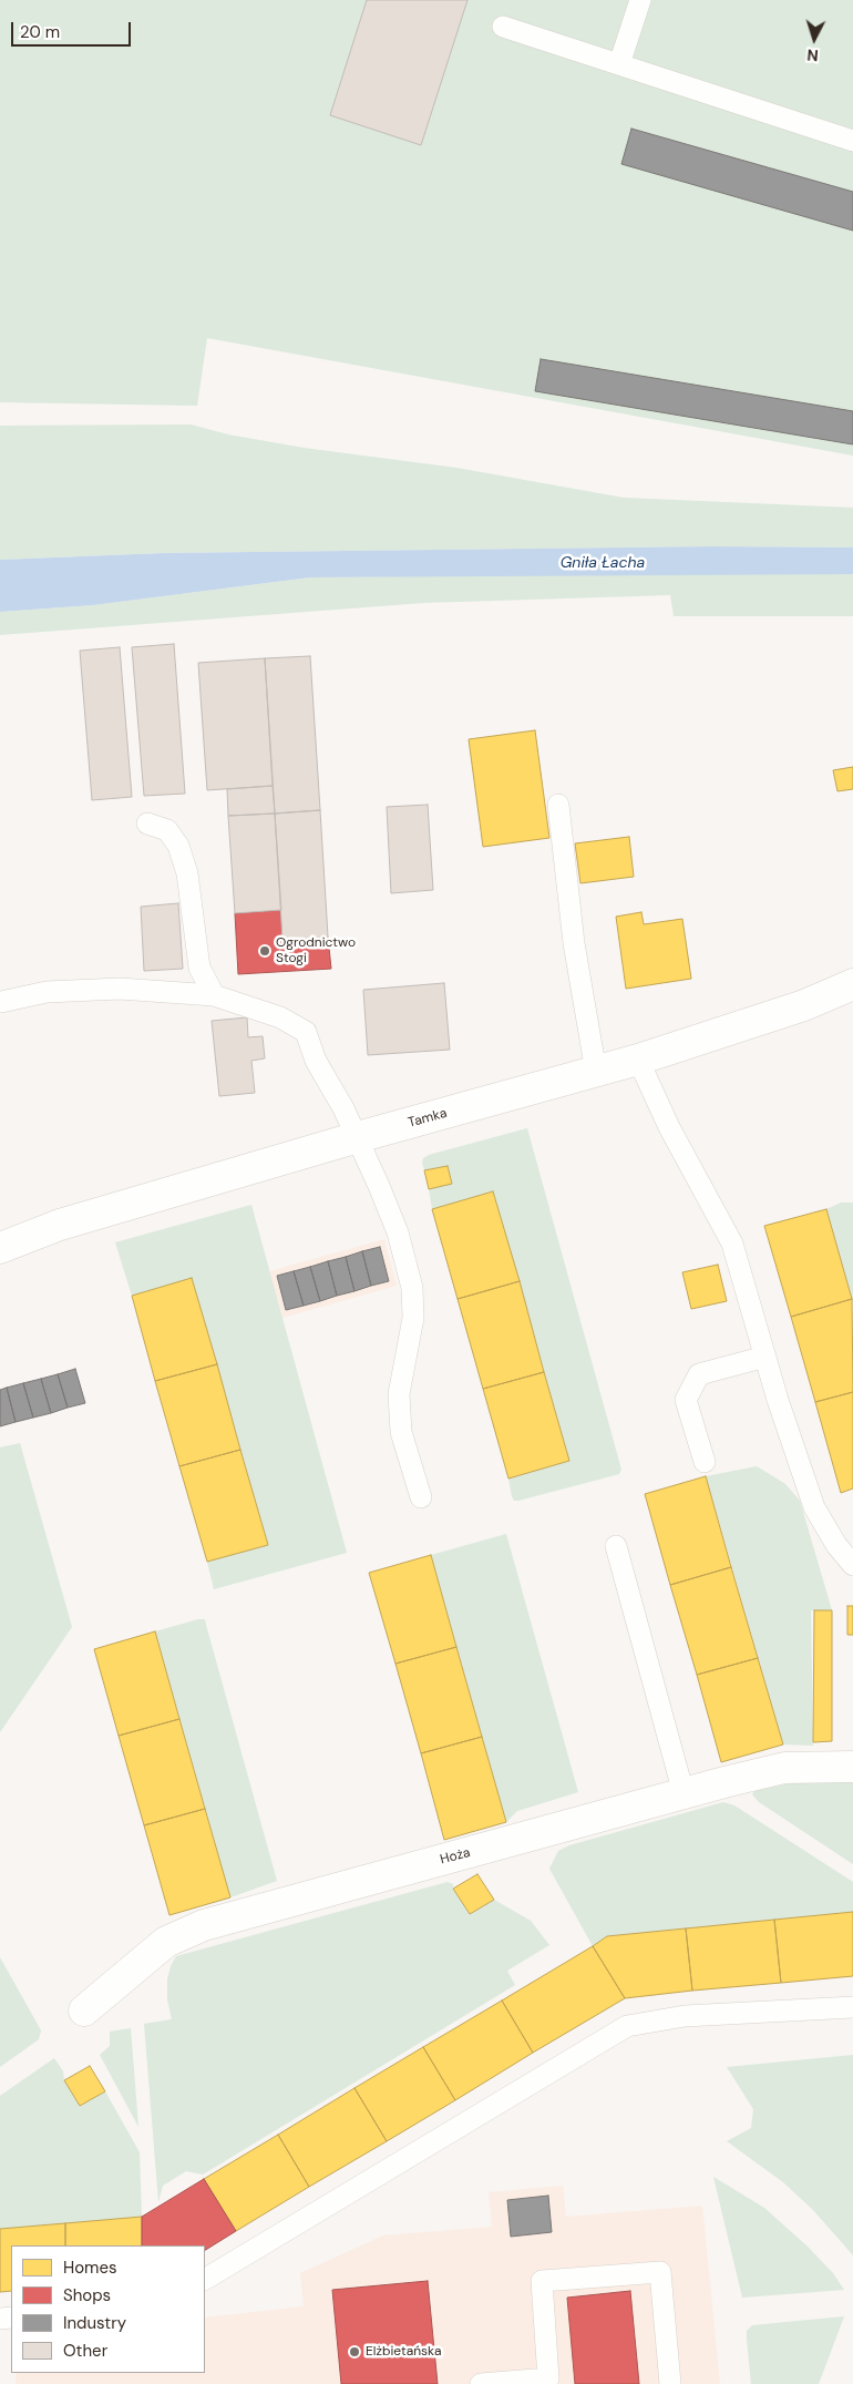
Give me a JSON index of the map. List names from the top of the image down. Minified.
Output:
{"streets":{"street":["Tamka","Hoża"]},"water":["Gniła Łacha"],"places":["Ogrodnictwo Stogi","Elżbietańska"],"legend":["Homes","Shops","Industry","Other"],"scale_bar":"20 m","north":"bottom"}
